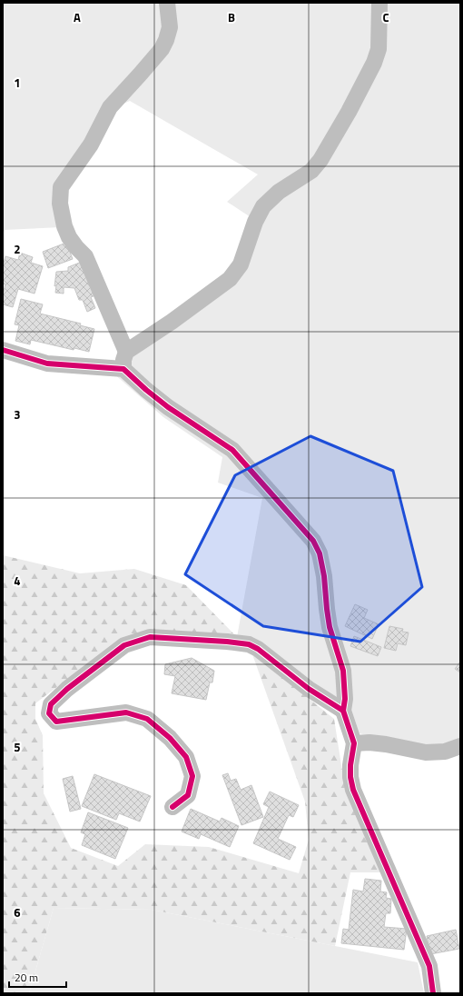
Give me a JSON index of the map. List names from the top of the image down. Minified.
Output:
{"scale_bar":"20 m","grid":{"columns":["A","B","C"],"rows":["1","2","3","4","5","6"]}}
